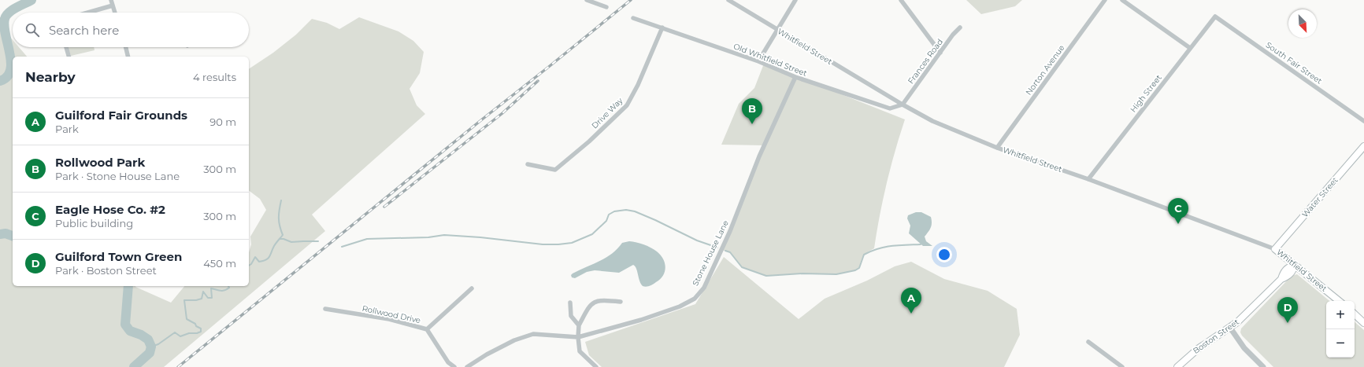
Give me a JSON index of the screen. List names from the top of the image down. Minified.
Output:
{"streets":{"main road":["Whitfield Street","Water Street","Boston Street"],"street":["Old Whitfield Street","Frances Road","South Fair Street","Norton Avenue","High Street","Drive Way","Stone House Lane","Rollwood Drive"]},"crossings":[["Whitfield Street","Old Whitfield Street"],["Whitfield Street","Frances Road"],["Whitfield Street","Norton Avenue"],["Whitfield Street","High Street"],["Whitfield Street","Water Street"],["Whitfield Street","Boston Street"],["Old Whitfield Street","Frances Road"],["Old Whitfield Street","Drive Way"],["Old Whitfield Street","Stone House Lane"],["South Fair Street","High Street"]],"north":"bottom right","page":{"search":"Search here","heading":["Nearby","4 results"],"list":[{"mark":"A","name":"Guilford Fair Grounds","note":"Park","value":"90 m"},{"mark":"B","name":"Rollwood Park","note":"Park · Stone House Lane","value":"300 m"},{"mark":"C","name":"Eagle Hose Co. #2","note":"Public building","value":"300 m"},{"mark":"D","name":"Guilford Town Green","note":"Park · Boston Street","value":"450 m"}],"pins":["B","C","A","D"],"map_buttons":["+","−"]}}
